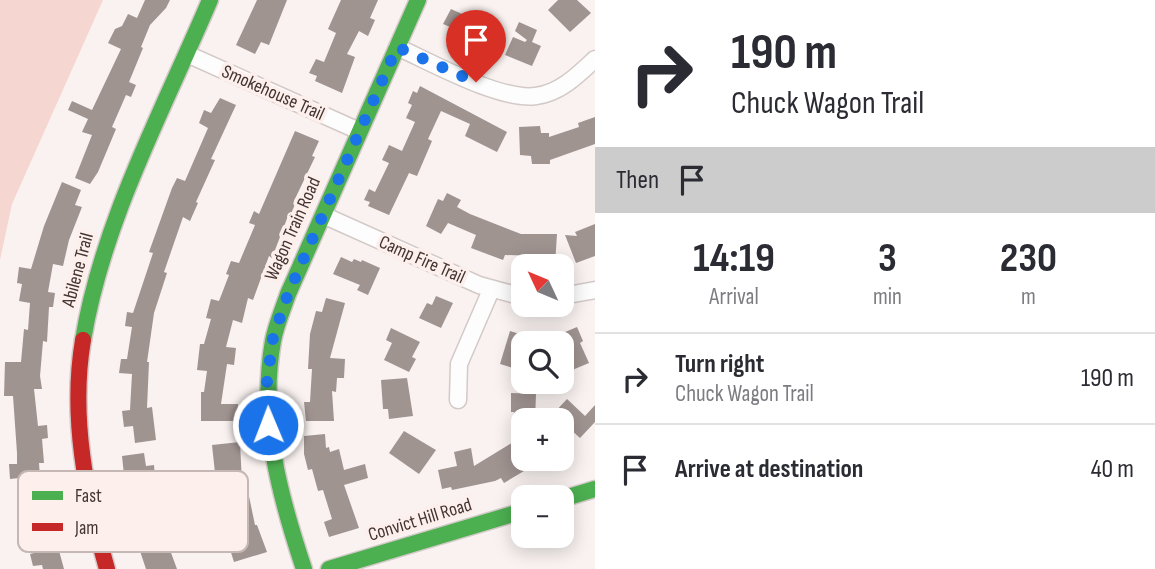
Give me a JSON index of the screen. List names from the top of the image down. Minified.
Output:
{"streets":{"street":["Smokehouse Trail","Wagon Train Road","Camp Fire Trail","Abilene Trail","Convict Hill Road"]},"crossings":[["Smokehouse Trail","Wagon Train Road"],["Smokehouse Trail","Abilene Trail"],["Wagon Train Road","Camp Fire Trail"]],"legend":["Fast","Jam"],"north":"top left","page":{"turn":["190 m","Chuck Wagon Trail"],"then":"Then","eta":["14:19","Arrival","3","min","230","m"],"map_buttons":["+","−"],"list":[{"name":"Turn right","note":"Chuck Wagon Trail","value":"190 m"},{"name":"Arrive at destination","value":"40 m"}]}}
